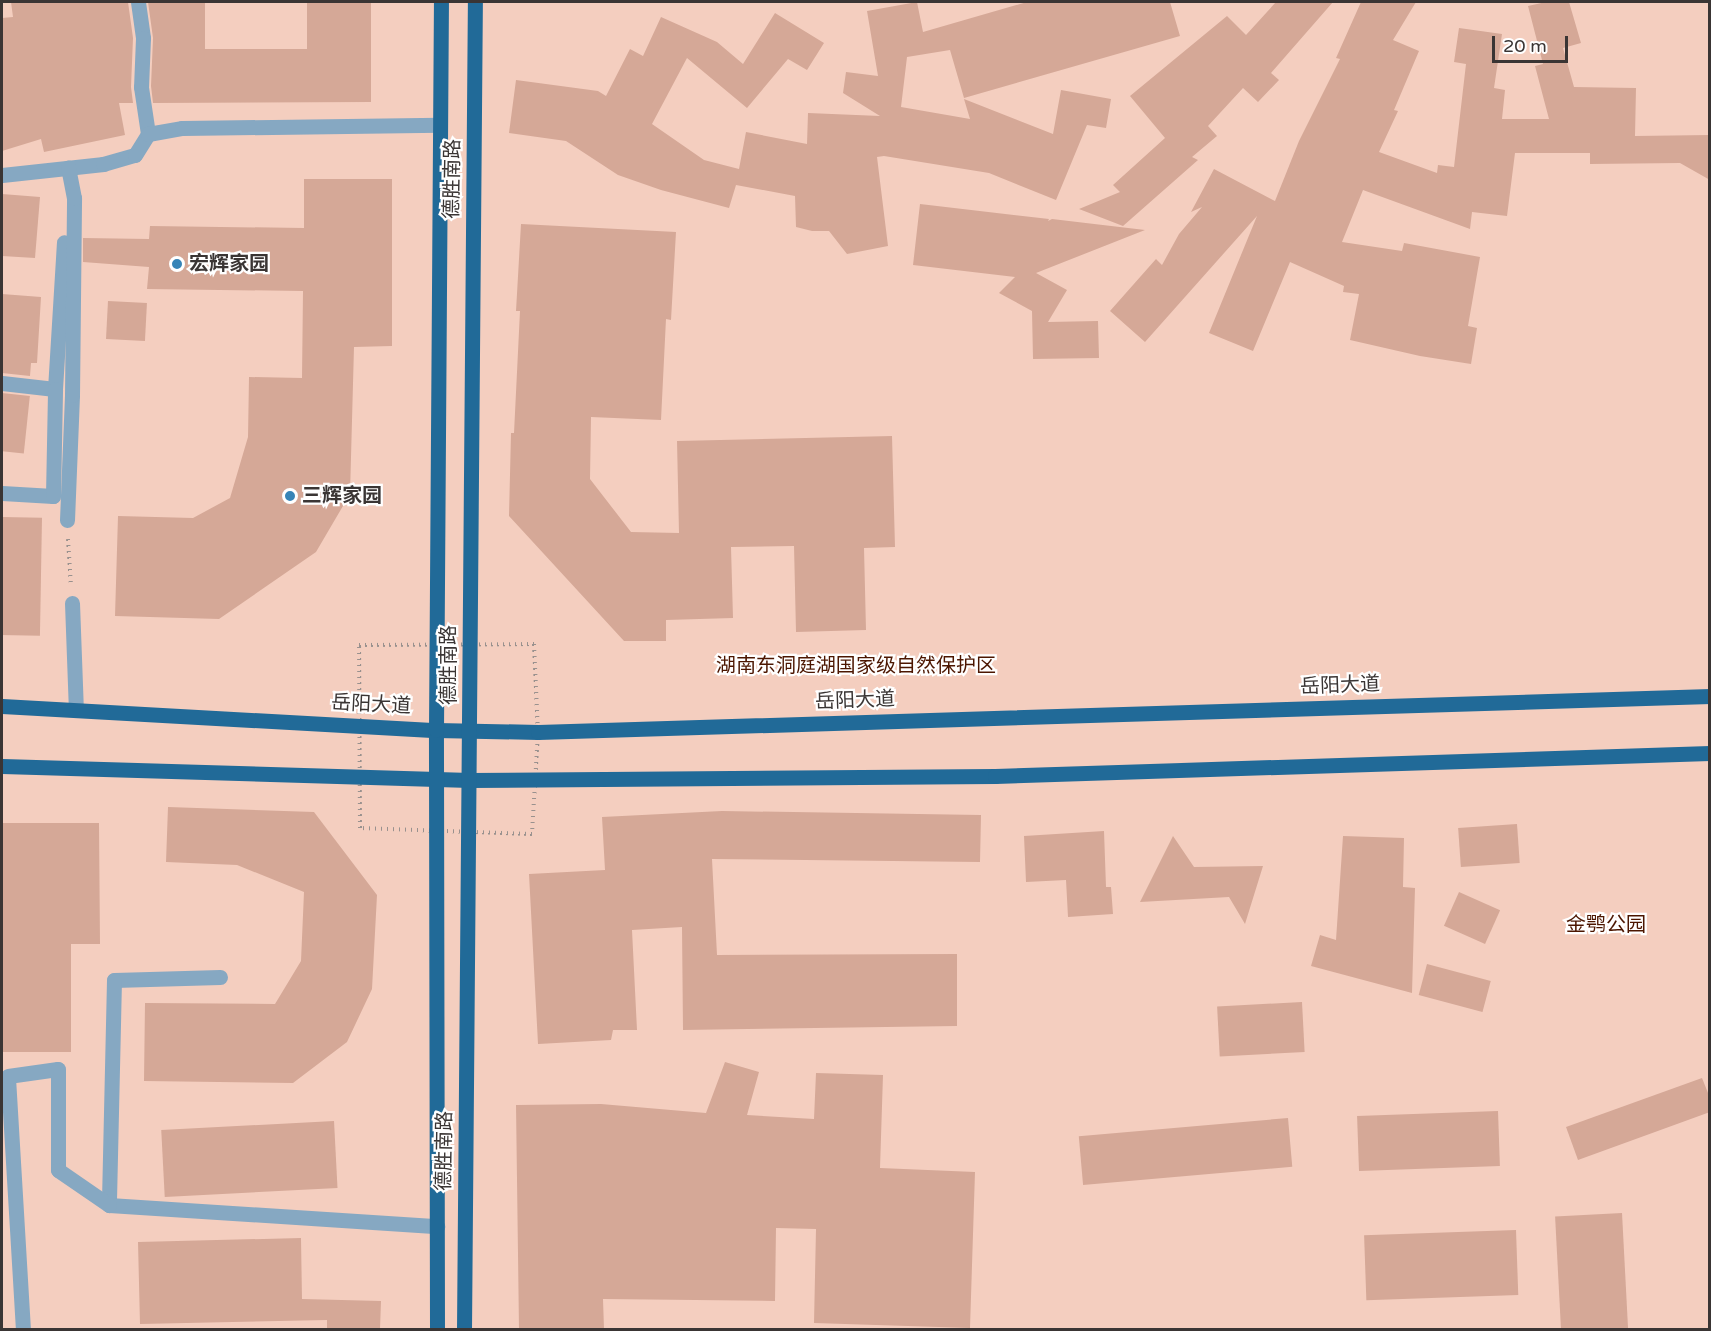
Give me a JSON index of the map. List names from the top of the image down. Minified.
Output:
{"streets":{"main road":["德胜南路","岳阳大道"]},"crossings":[["德胜南路","岳阳大道"]],"parks":["湖南东洞庭湖国家级自然保护区","金鹗公园"],"places":["宏辉家园","三辉家园"],"scale_bar":"20 m"}
